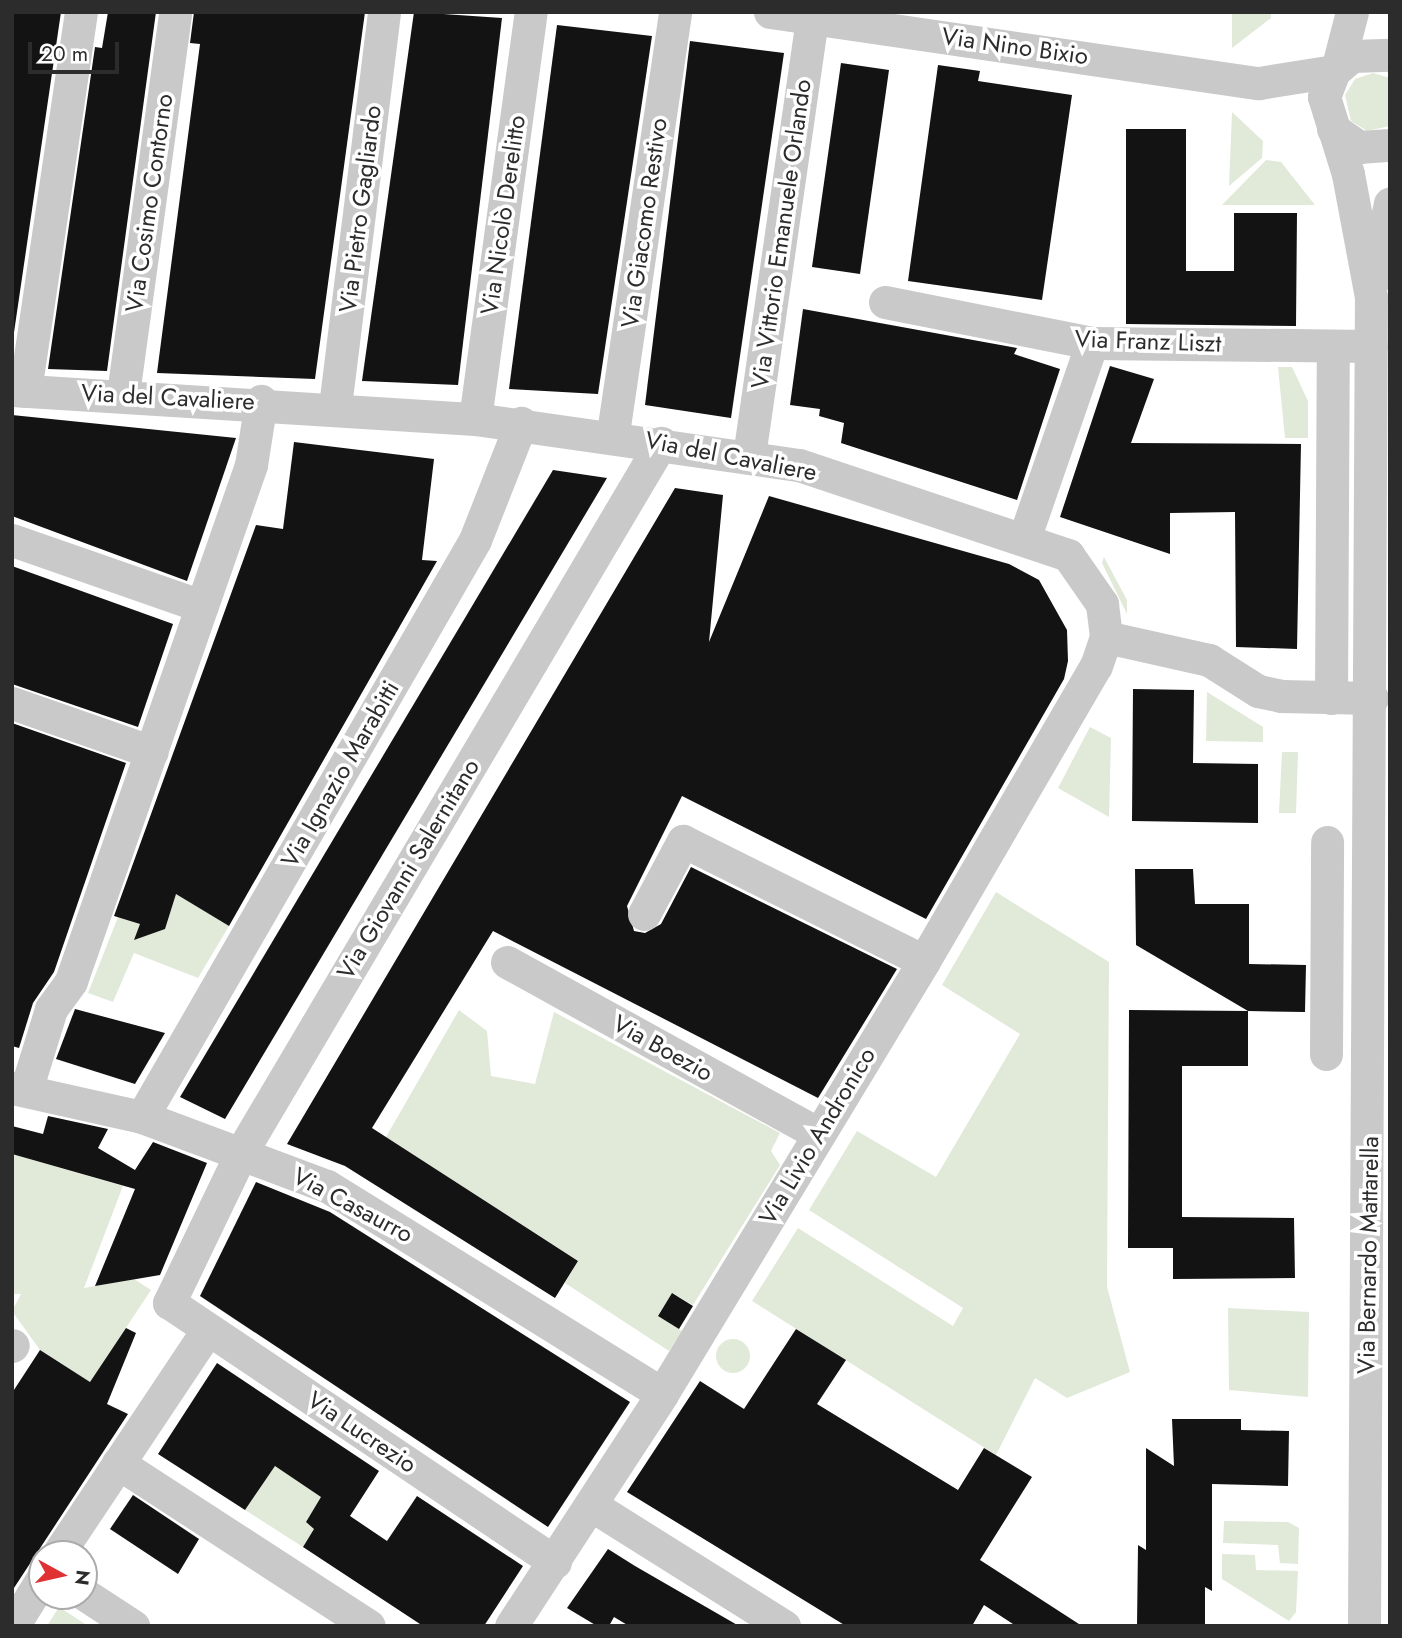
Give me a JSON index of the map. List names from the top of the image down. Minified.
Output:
{"streets":{"street":["Via Nino Bixio","Via Cosimo Contorno","Via Pietro Gagliardo","Via Nicolò Derelitto","Via Giacomo Restivo","Via Vittorio Emanuele Orlando","Via Franz Liszt","Via del Cavaliere","Via Ignazio Marabitti","Via Giovanni Salernitano","Via Boezio","Via Livio Andronico","Via Casaurro","Via Bernardo Mattarella","Via Lucrezio"]},"crossings":[["Via Nino Bixio","Via Vittorio Emanuele Orlando"],["Via Cosimo Contorno","Via del Cavaliere"],["Via Pietro Gagliardo","Via del Cavaliere"],["Via Nicolò Derelitto","Via del Cavaliere"],["Via Giacomo Restivo","Via del Cavaliere"],["Via Vittorio Emanuele Orlando","Via del Cavaliere"],["Via Franz Liszt","Via Bernardo Mattarella"],["Via del Cavaliere","Via Ignazio Marabitti"],["Via del Cavaliere","Via Giovanni Salernitano"],["Via del Cavaliere","Via Livio Andronico"],["Via Ignazio Marabitti","Via Casaurro"],["Via Giovanni Salernitano","Via Casaurro"],["Via Giovanni Salernitano","Via Lucrezio"],["Via Boezio","Via Livio Andronico"],["Via Livio Andronico","Via Casaurro"],["Via Livio Andronico","Via Lucrezio"]],"scale_bar":"20 m","north":"right"}
